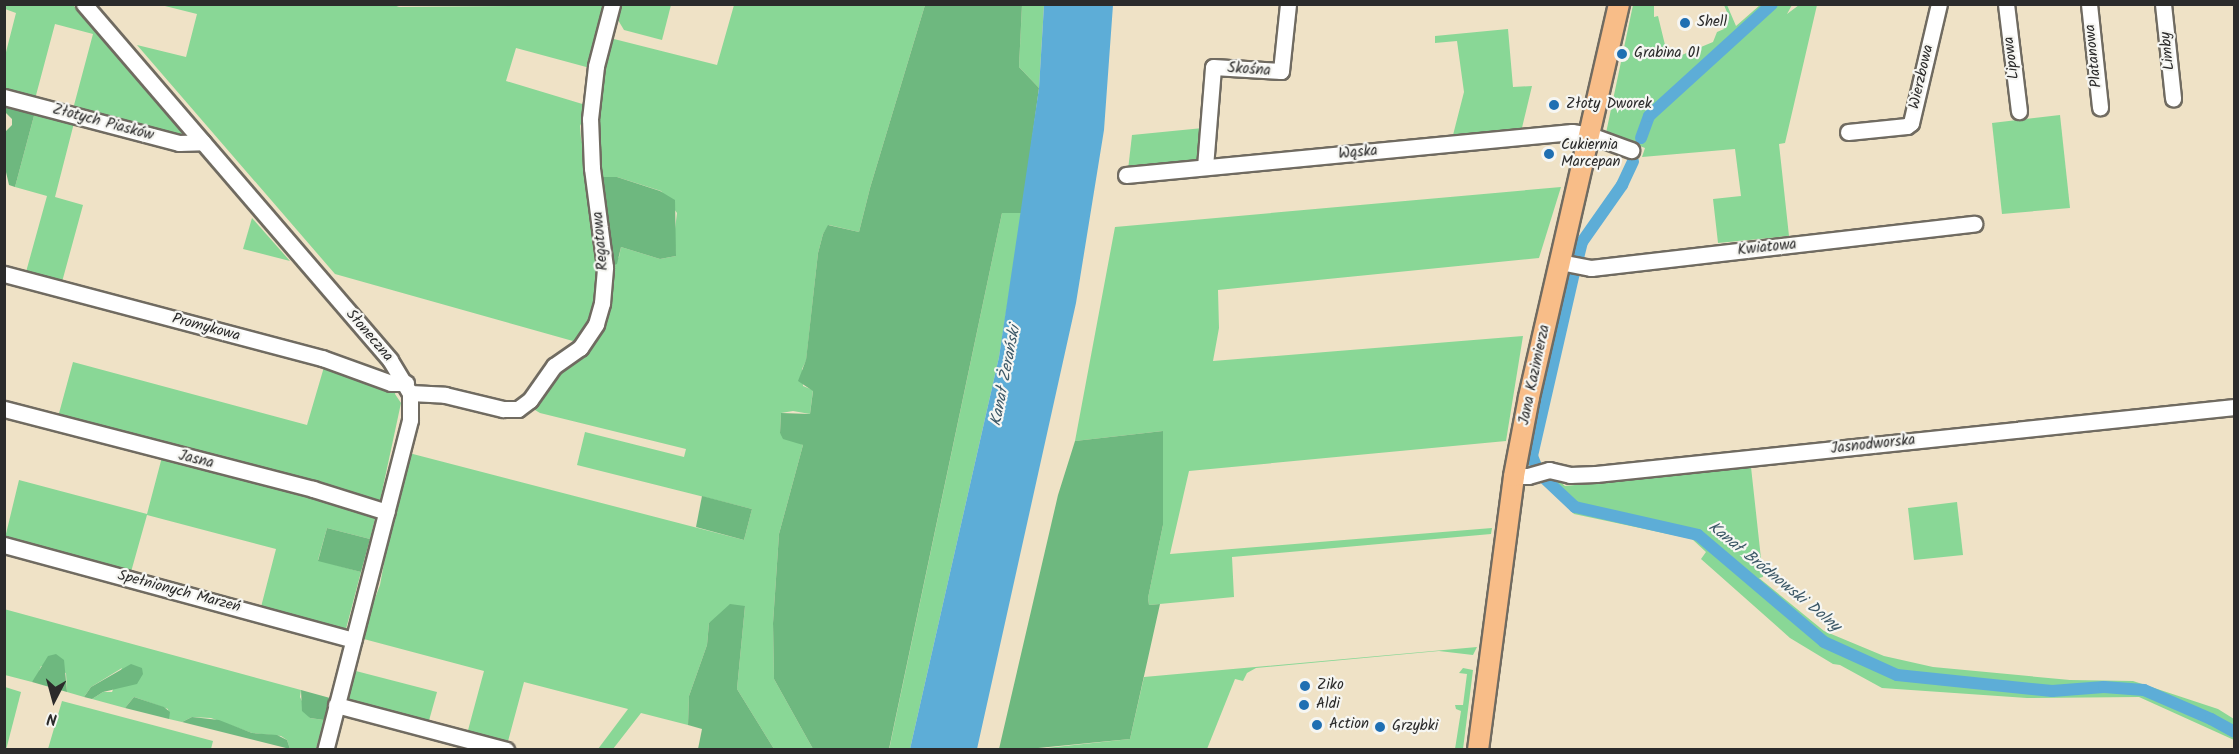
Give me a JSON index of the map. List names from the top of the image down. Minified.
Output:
{"streets":{"main road":["Jana Kazimierza"],"street":["Limby","Platanowa","Lipowa","Skośna","Wierzbowa","Złotych Piasków","Wąska","Regatowa","Kwiatowa","Promykowa","Słoneczna","Jasnodworska","Jasna","Spełnionych Marzeń"]},"crossings":[["Skośna","Wąska"],["Złotych Piasków","Słoneczna"],["Wąska","Jana Kazimierza"],["Regatowa","Promykowa"],["Regatowa","Słoneczna"],["Kwiatowa","Jana Kazimierza"],["Promykowa","Słoneczna"],["Jana Kazimierza","Jasnodworska"]],"water":["Kanał Żerański","Kanał Bródnowski Dolny"],"places":["Shell","Grabina 01","Złoty Dworek","Cukiernia Marcepan","Ziko","Aldi","Action","Grzybki"],"north":"bottom"}
